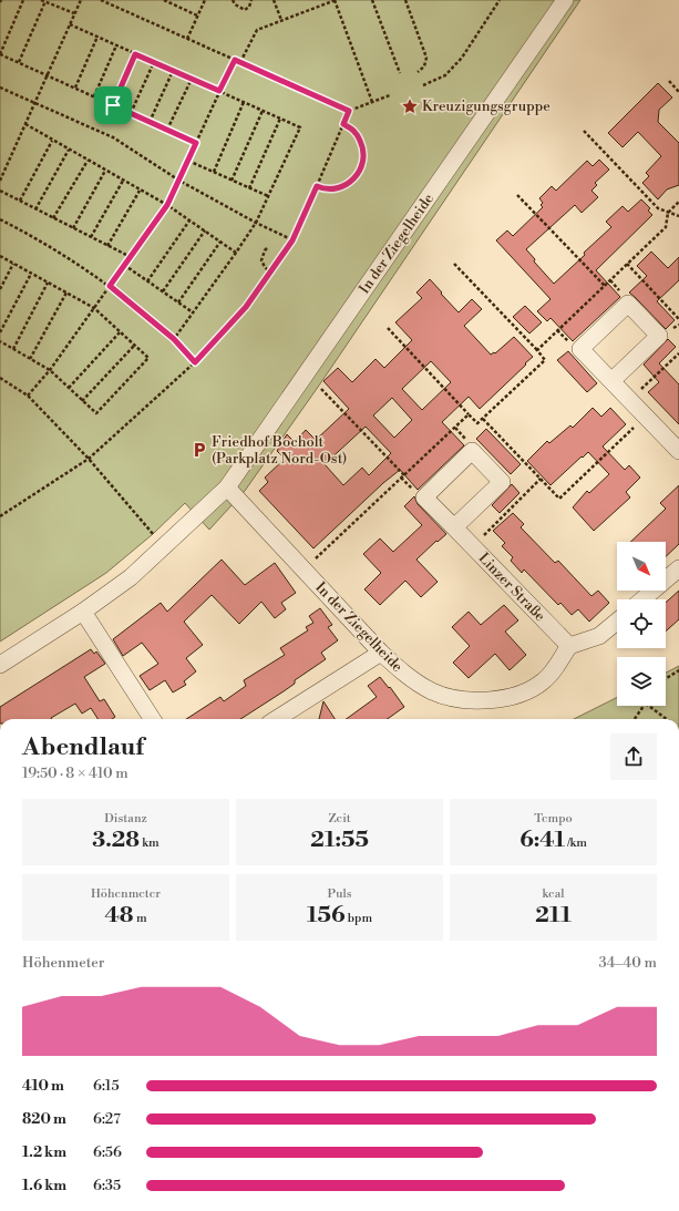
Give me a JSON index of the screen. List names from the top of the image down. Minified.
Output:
{"streets":{"street":["In der Ziegelheide","Linzer Straße"]},"crossings":[["In der Ziegelheide","Linzer Straße"]],"places":{"place":["Kreuzigungsgruppe"],"parking":["Friedhof Bocholt (Parkplatz Nord-Ost)"]},"north":"bottom right","page":{"heading":["Abendlauf","19:50 · 8 × 410 m"],"stats":[["Distanz","3.28 km"],["Zeit","21:55"],["Tempo","6:41 /km"],["Höhenmeter","48 m"],["Puls","156 bpm"],["kcal","211"]],"chart":["Höhenmeter","34–40 m"],"list":[{"name":"410 m","note":"6:15"},{"name":"820 m","note":"6:27"},{"name":"1.2 km","note":"6:56"},{"name":"1.6 km","note":"6:35"}]}}
